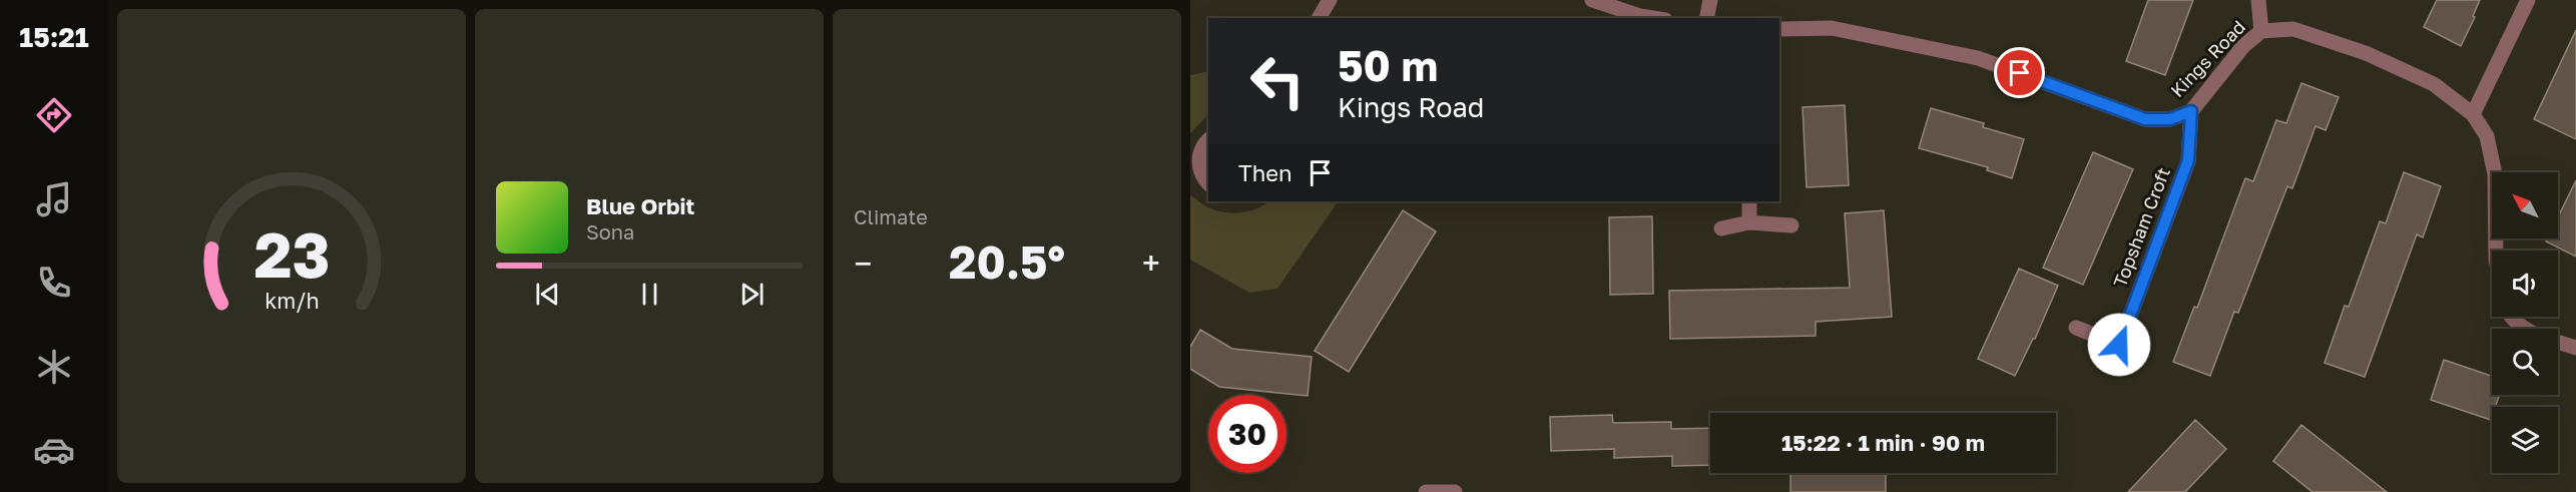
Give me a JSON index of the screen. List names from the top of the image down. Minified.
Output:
{"streets":{"street":["Kings Road","Topsham Croft"]},"crossings":[["Kings Road","Topsham Croft"]],"north":"top left","page":{"tabs":"15:21","tile":"Climate","turn":["50 m","Kings Road"],"then":"Then","song":["Blue Orbit","Sona"],"heat":["−","20.5°","+"],"limit":"30","trip":"15:22 · 1 min · 90 m","gauge":["23","km/h"]}}
